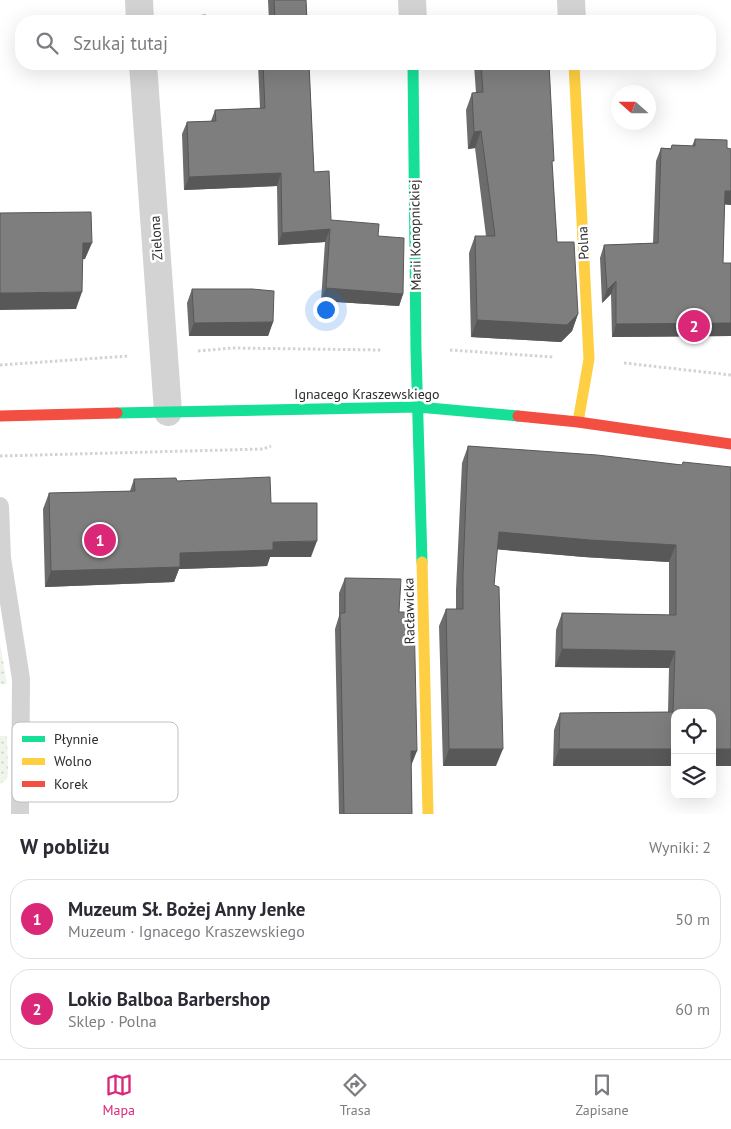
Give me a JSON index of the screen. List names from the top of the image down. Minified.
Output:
{"streets":{"street":["Marii Konopnickiej","Zielona","Polna","Ignacego Kraszewskiego","Racławicka"]},"crossings":[["Marii Konopnickiej","Ignacego Kraszewskiego"],["Marii Konopnickiej","Racławicka"],["Zielona","Ignacego Kraszewskiego"],["Polna","Ignacego Kraszewskiego"],["Ignacego Kraszewskiego","Racławicka"]],"legend":["Płynnie","Wolno","Korek"],"north":"left","page":{"search":"Szukaj tutaj","pins":["2","1"],"heading":["W pobliżu","Wyniki: 2"],"list":[{"mark":"1","name":"Muzeum Sł. Bożej Anny Jenke","note":"Muzeum · Ignacego Kraszewskiego","value":"50 m"},{"mark":"2","name":"Lokio Balboa Barbershop","note":"Sklep · Polna","value":"60 m"}],"nav":["Mapa","Trasa","Zapisane"]}}
